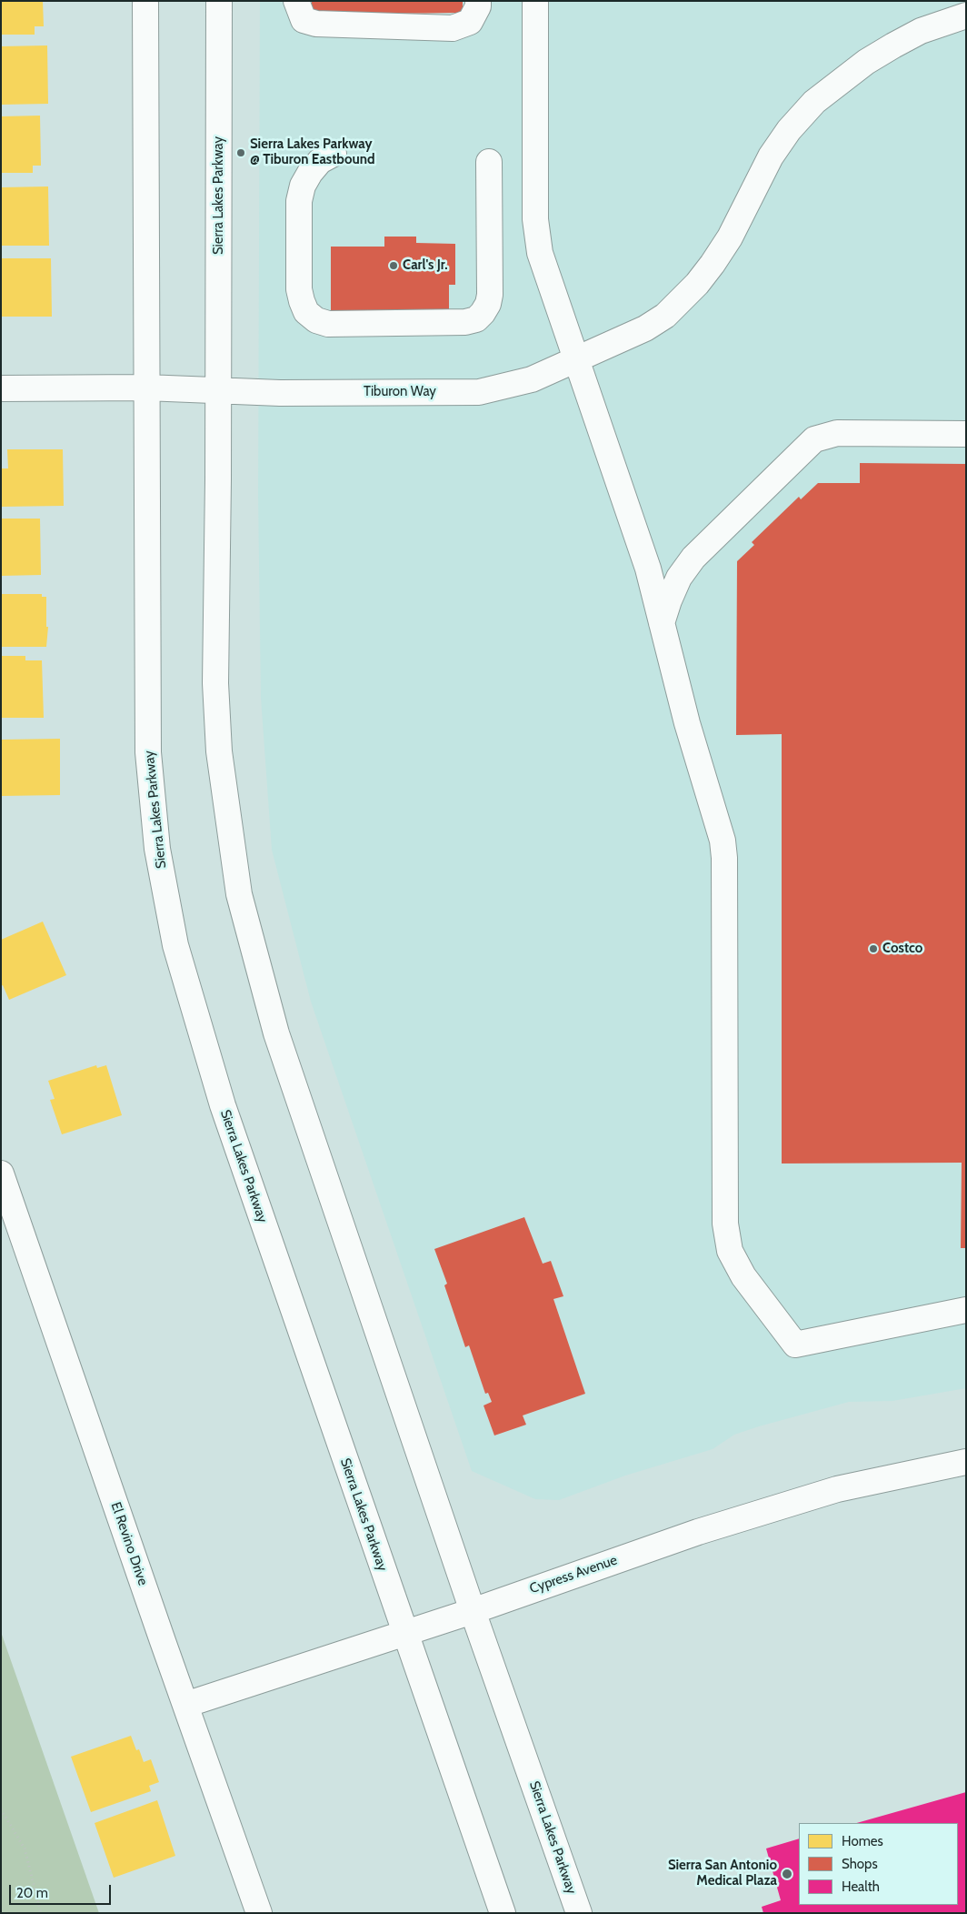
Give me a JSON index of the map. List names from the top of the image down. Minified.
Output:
{"streets":{"street":["Sierra Lakes Parkway","Tiburon Way","El Revino Drive","Cypress Avenue"]},"crossings":[["Sierra Lakes Parkway","Tiburon Way"],["Sierra Lakes Parkway","Cypress Avenue"],["El Revino Drive","Cypress Avenue"]],"places":["Sierra Lakes Parkway @ Tiburon Eastbound","Carl's Jr.","Costco","Sierra San Antonio Medical Plaza"],"legend":["Homes","Shops","Health"],"scale_bar":"20 m"}
